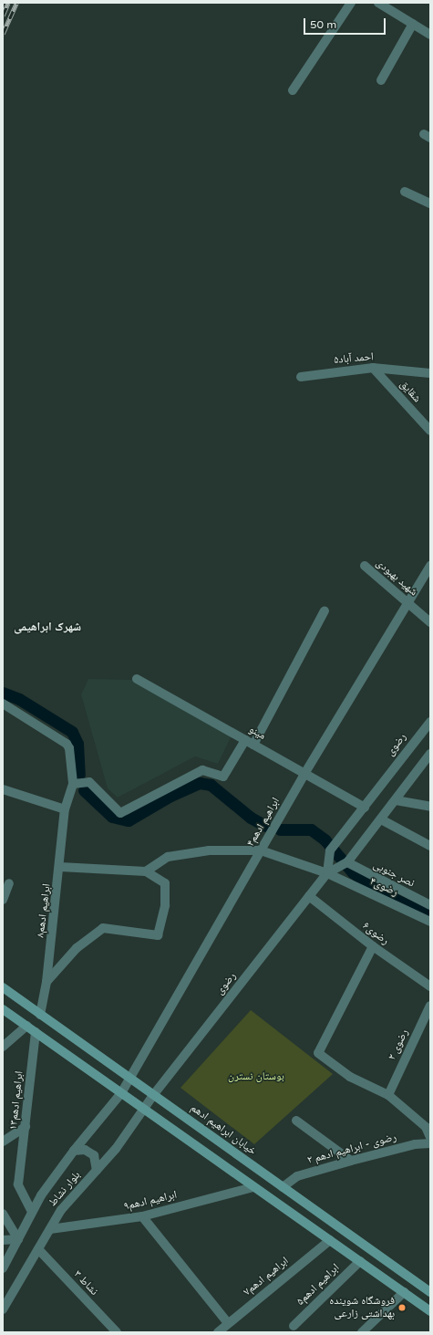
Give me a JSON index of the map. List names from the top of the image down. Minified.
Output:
{"streets":{"street":["احمد آباد۵","شقایق","شهید بهبودی","مینو","رضوی","ابراهیم ادهم۴","نصر جنوبی","رضوی۴","ابراهیم ادهم۸","رضوی۶","رضوی ۲","ابراهیم ادهم۱۳","خیابان ابراهیم ادهم","رضوی - ابراهیم ادهم ۲","بلوار نشاط","ابراهیم ادهم۹","ابراهیم ادهم۷","نشاط ۳","ابراهیم ادهم۵"]},"crossings":[["احمد آباد۵","شقایق"],["شهید بهبودی","ابراهیم ادهم۴"],["مینو","رضوی"],["مینو","ابراهیم ادهم۴"],["رضوی","نصر جنوبی"],["رضوی","رضوی۴"],["رضوی","رضوی۶"],["رضوی","خیابان ابراهیم ادهم"],["رضوی","بلوار نشاط"],["ابراهیم ادهم۴","رضوی۴"],["ابراهیم ادهم۴","خیابان ابراهیم ادهم"],["ابراهیم ادهم۴","بلوار نشاط"],["ابراهیم ادهم۸","خیابان ابراهیم ادهم"],["ابراهیم ادهم۱۳","بلوار نشاط"],["خیابان ابراهیم ادهم","رضوی - ابراهیم ادهم ۲"],["بلوار نشاط","ابراهیم ادهم۹"],["بلوار نشاط","نشاط ۳"]],"districts":["شهرک ابراهیمی"],"parks":["بوستان نسترن"],"places":["فروشگاه شوینده بهداشتی زارعی"],"scale_bar":"50 m"}
